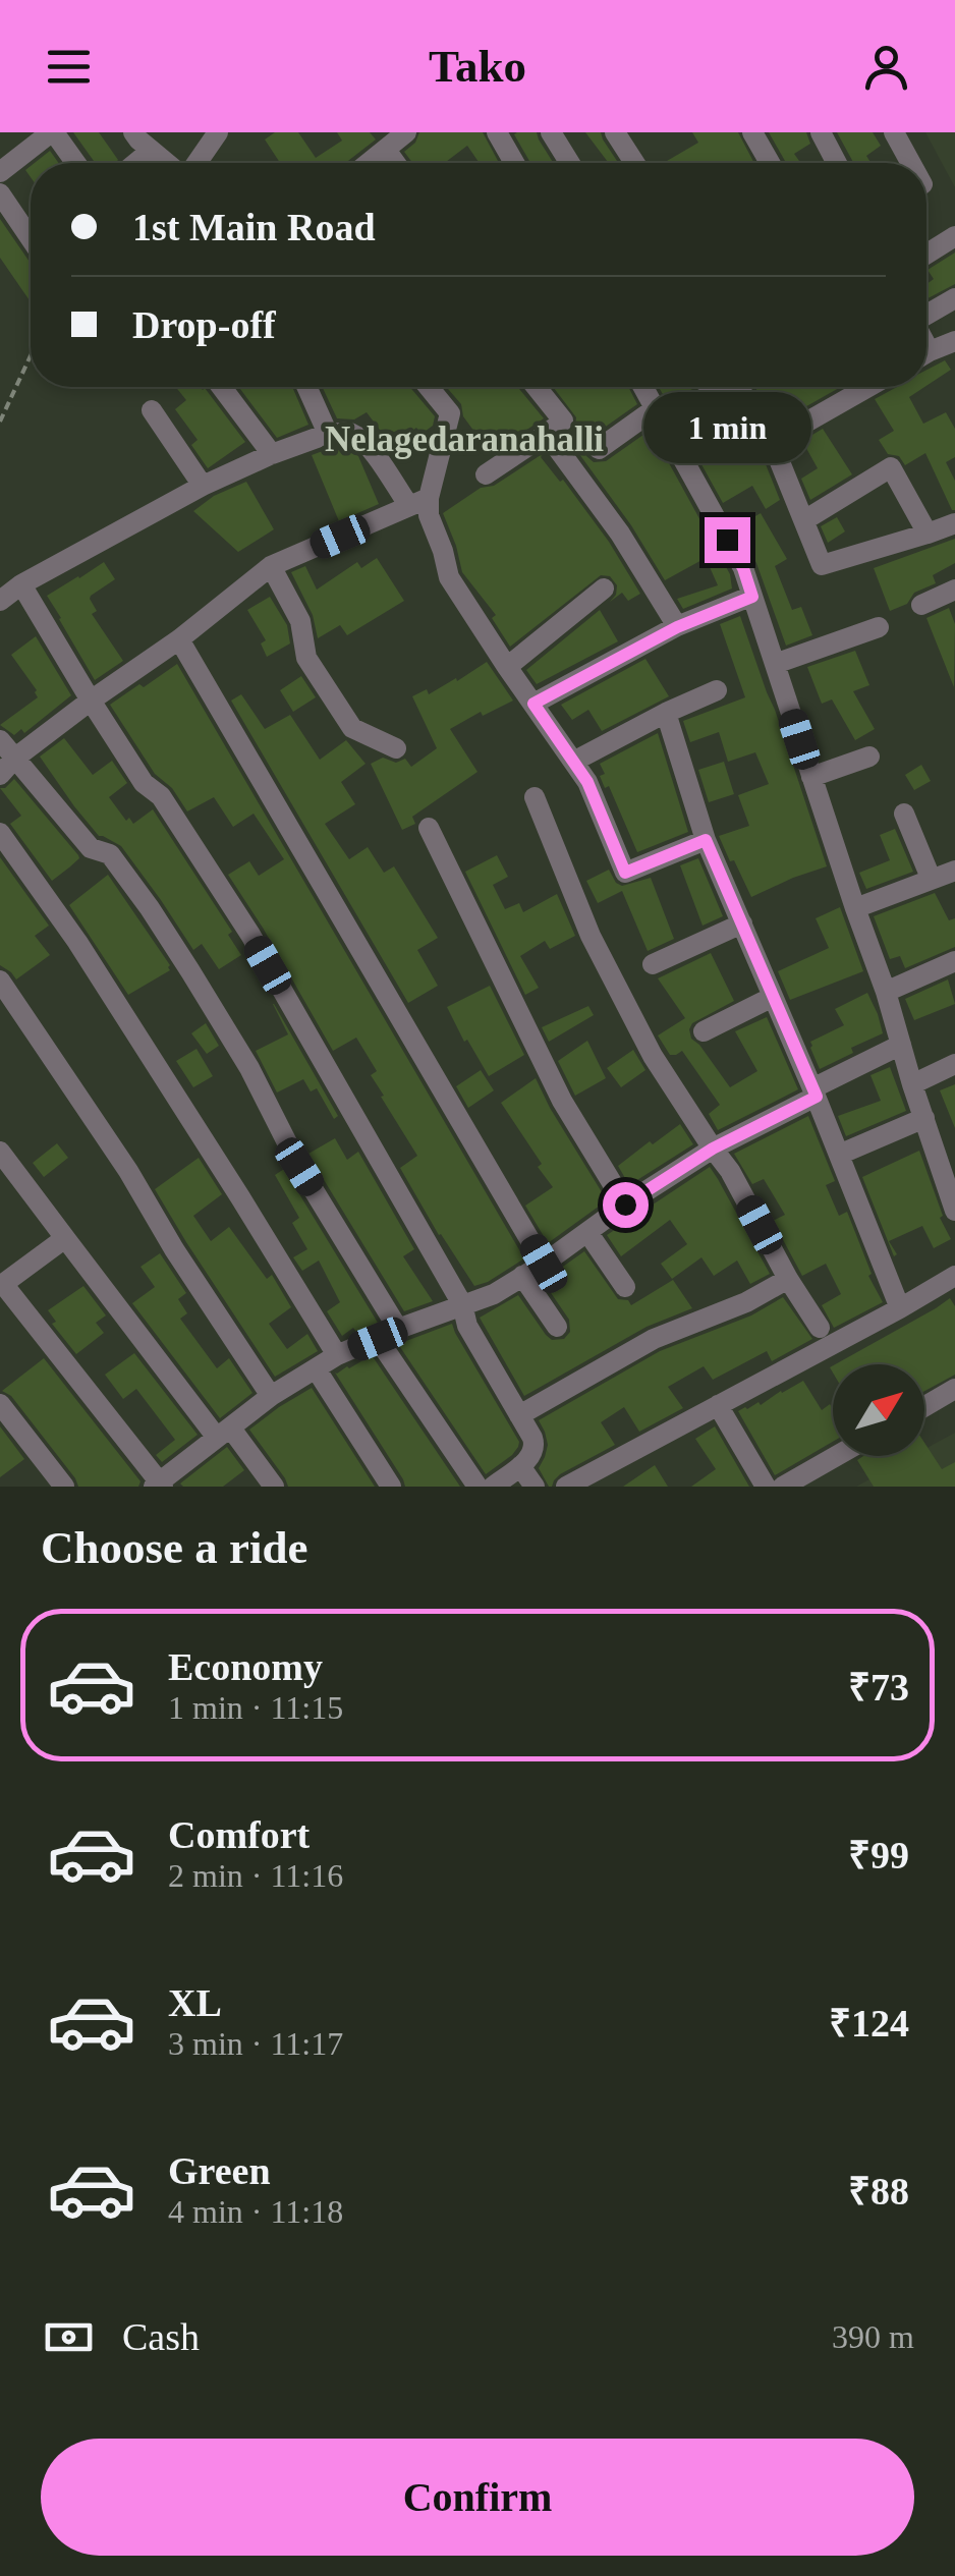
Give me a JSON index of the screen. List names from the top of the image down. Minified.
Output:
{"districts":["Nelagedaranahalli"],"north":"top right","page":{"header":"Tako","banner":["1st Main Road","Drop-off"],"bubble":"1 min","heading":"Choose a ride","list":[{"name":"Economy","note":"1 min · 11:15","value":"₹73"},{"name":"Comfort","note":"2 min · 11:16","value":"₹99"},{"name":"XL","note":"3 min · 11:17","value":"₹124"},{"name":"Green","note":"4 min · 11:18","value":"₹88"}],"pay":["Cash","390 m"],"buttons":"Confirm"}}
